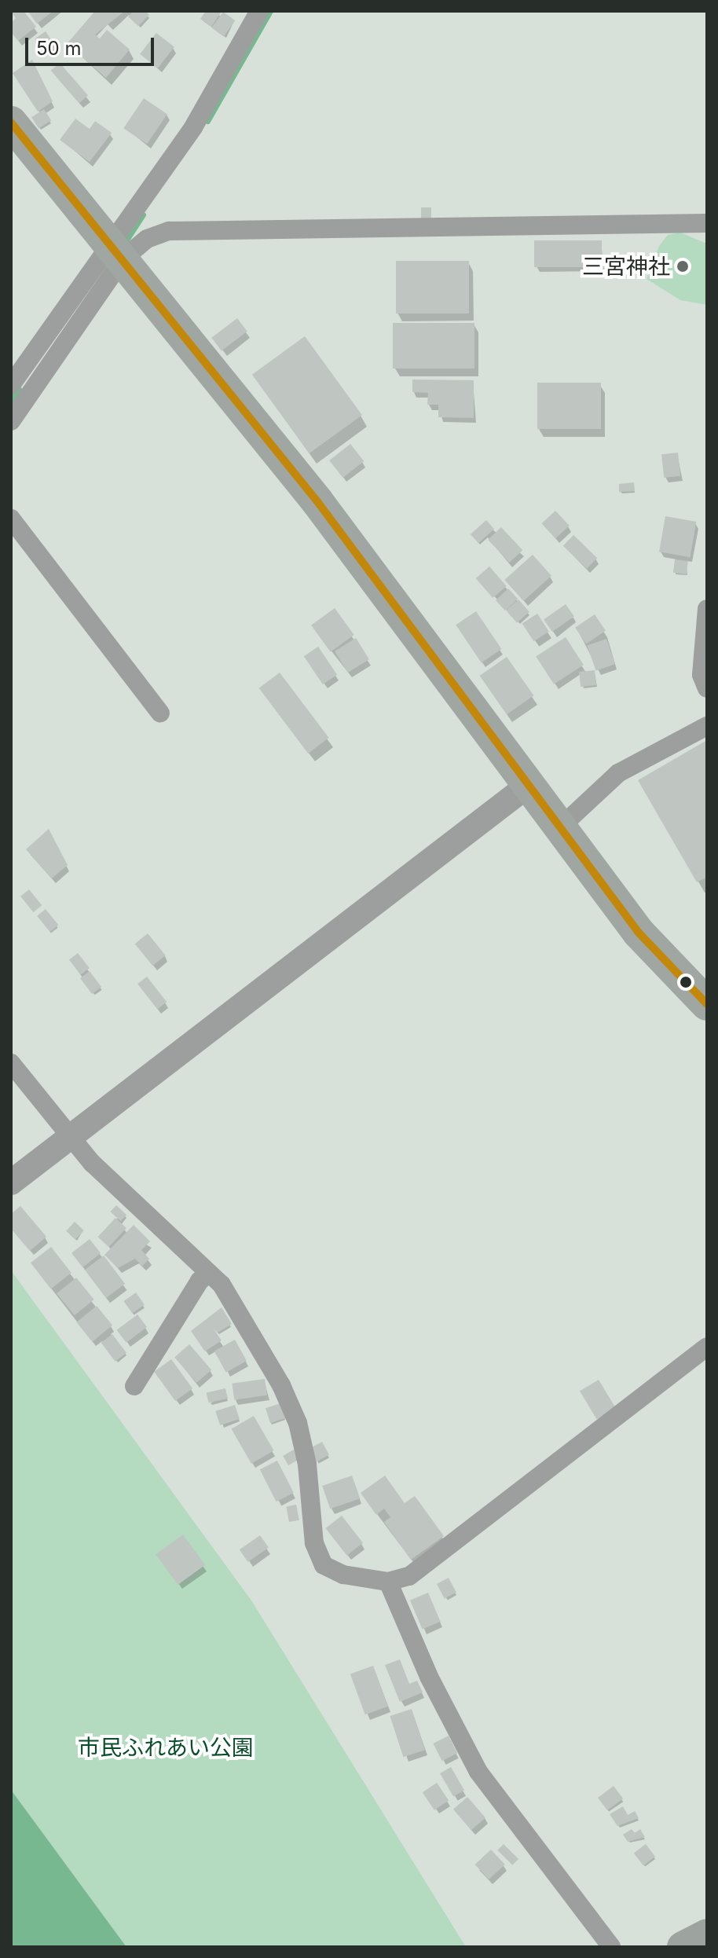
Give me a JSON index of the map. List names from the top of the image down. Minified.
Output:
{"parks":["市民ふれあい公園"],"places":["三宮神社"],"scale_bar":"50 m"}
